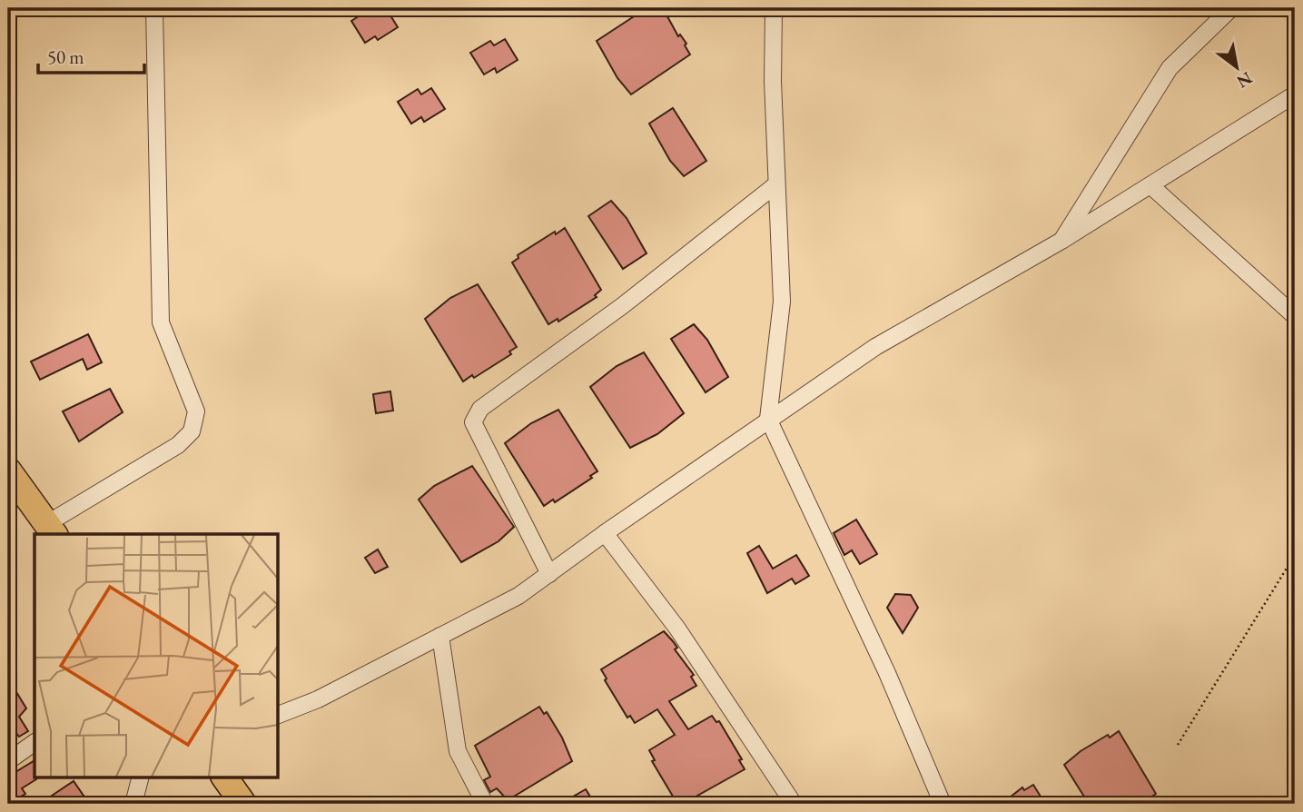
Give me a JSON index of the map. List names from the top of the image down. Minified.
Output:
{"scale_bar":"50 m","north":"bottom right"}
